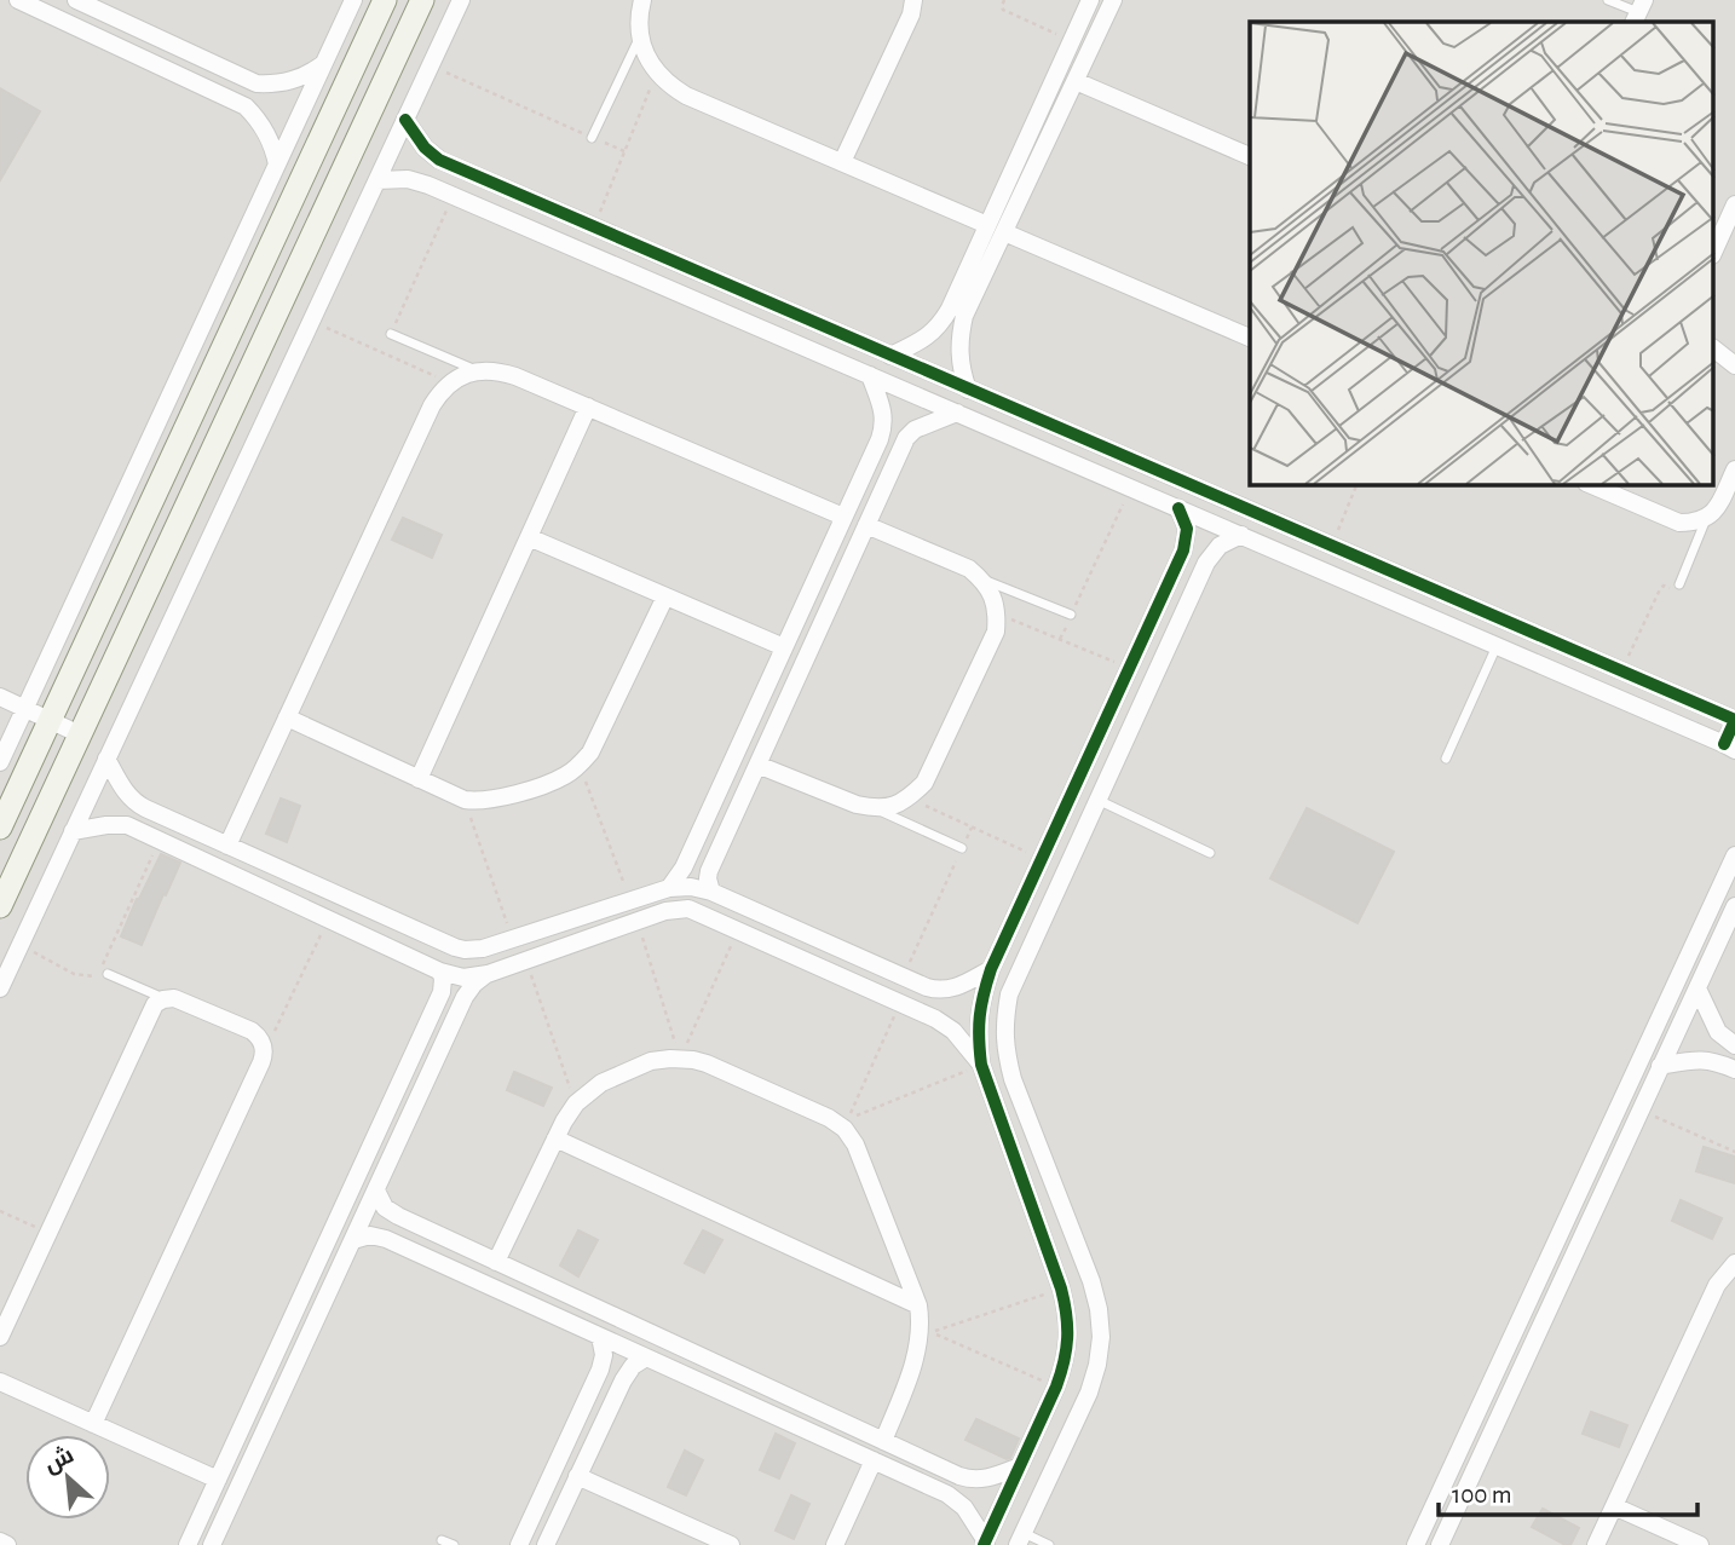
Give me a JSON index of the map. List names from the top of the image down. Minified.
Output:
{"scale_bar":"100 m","north":"top left"}
